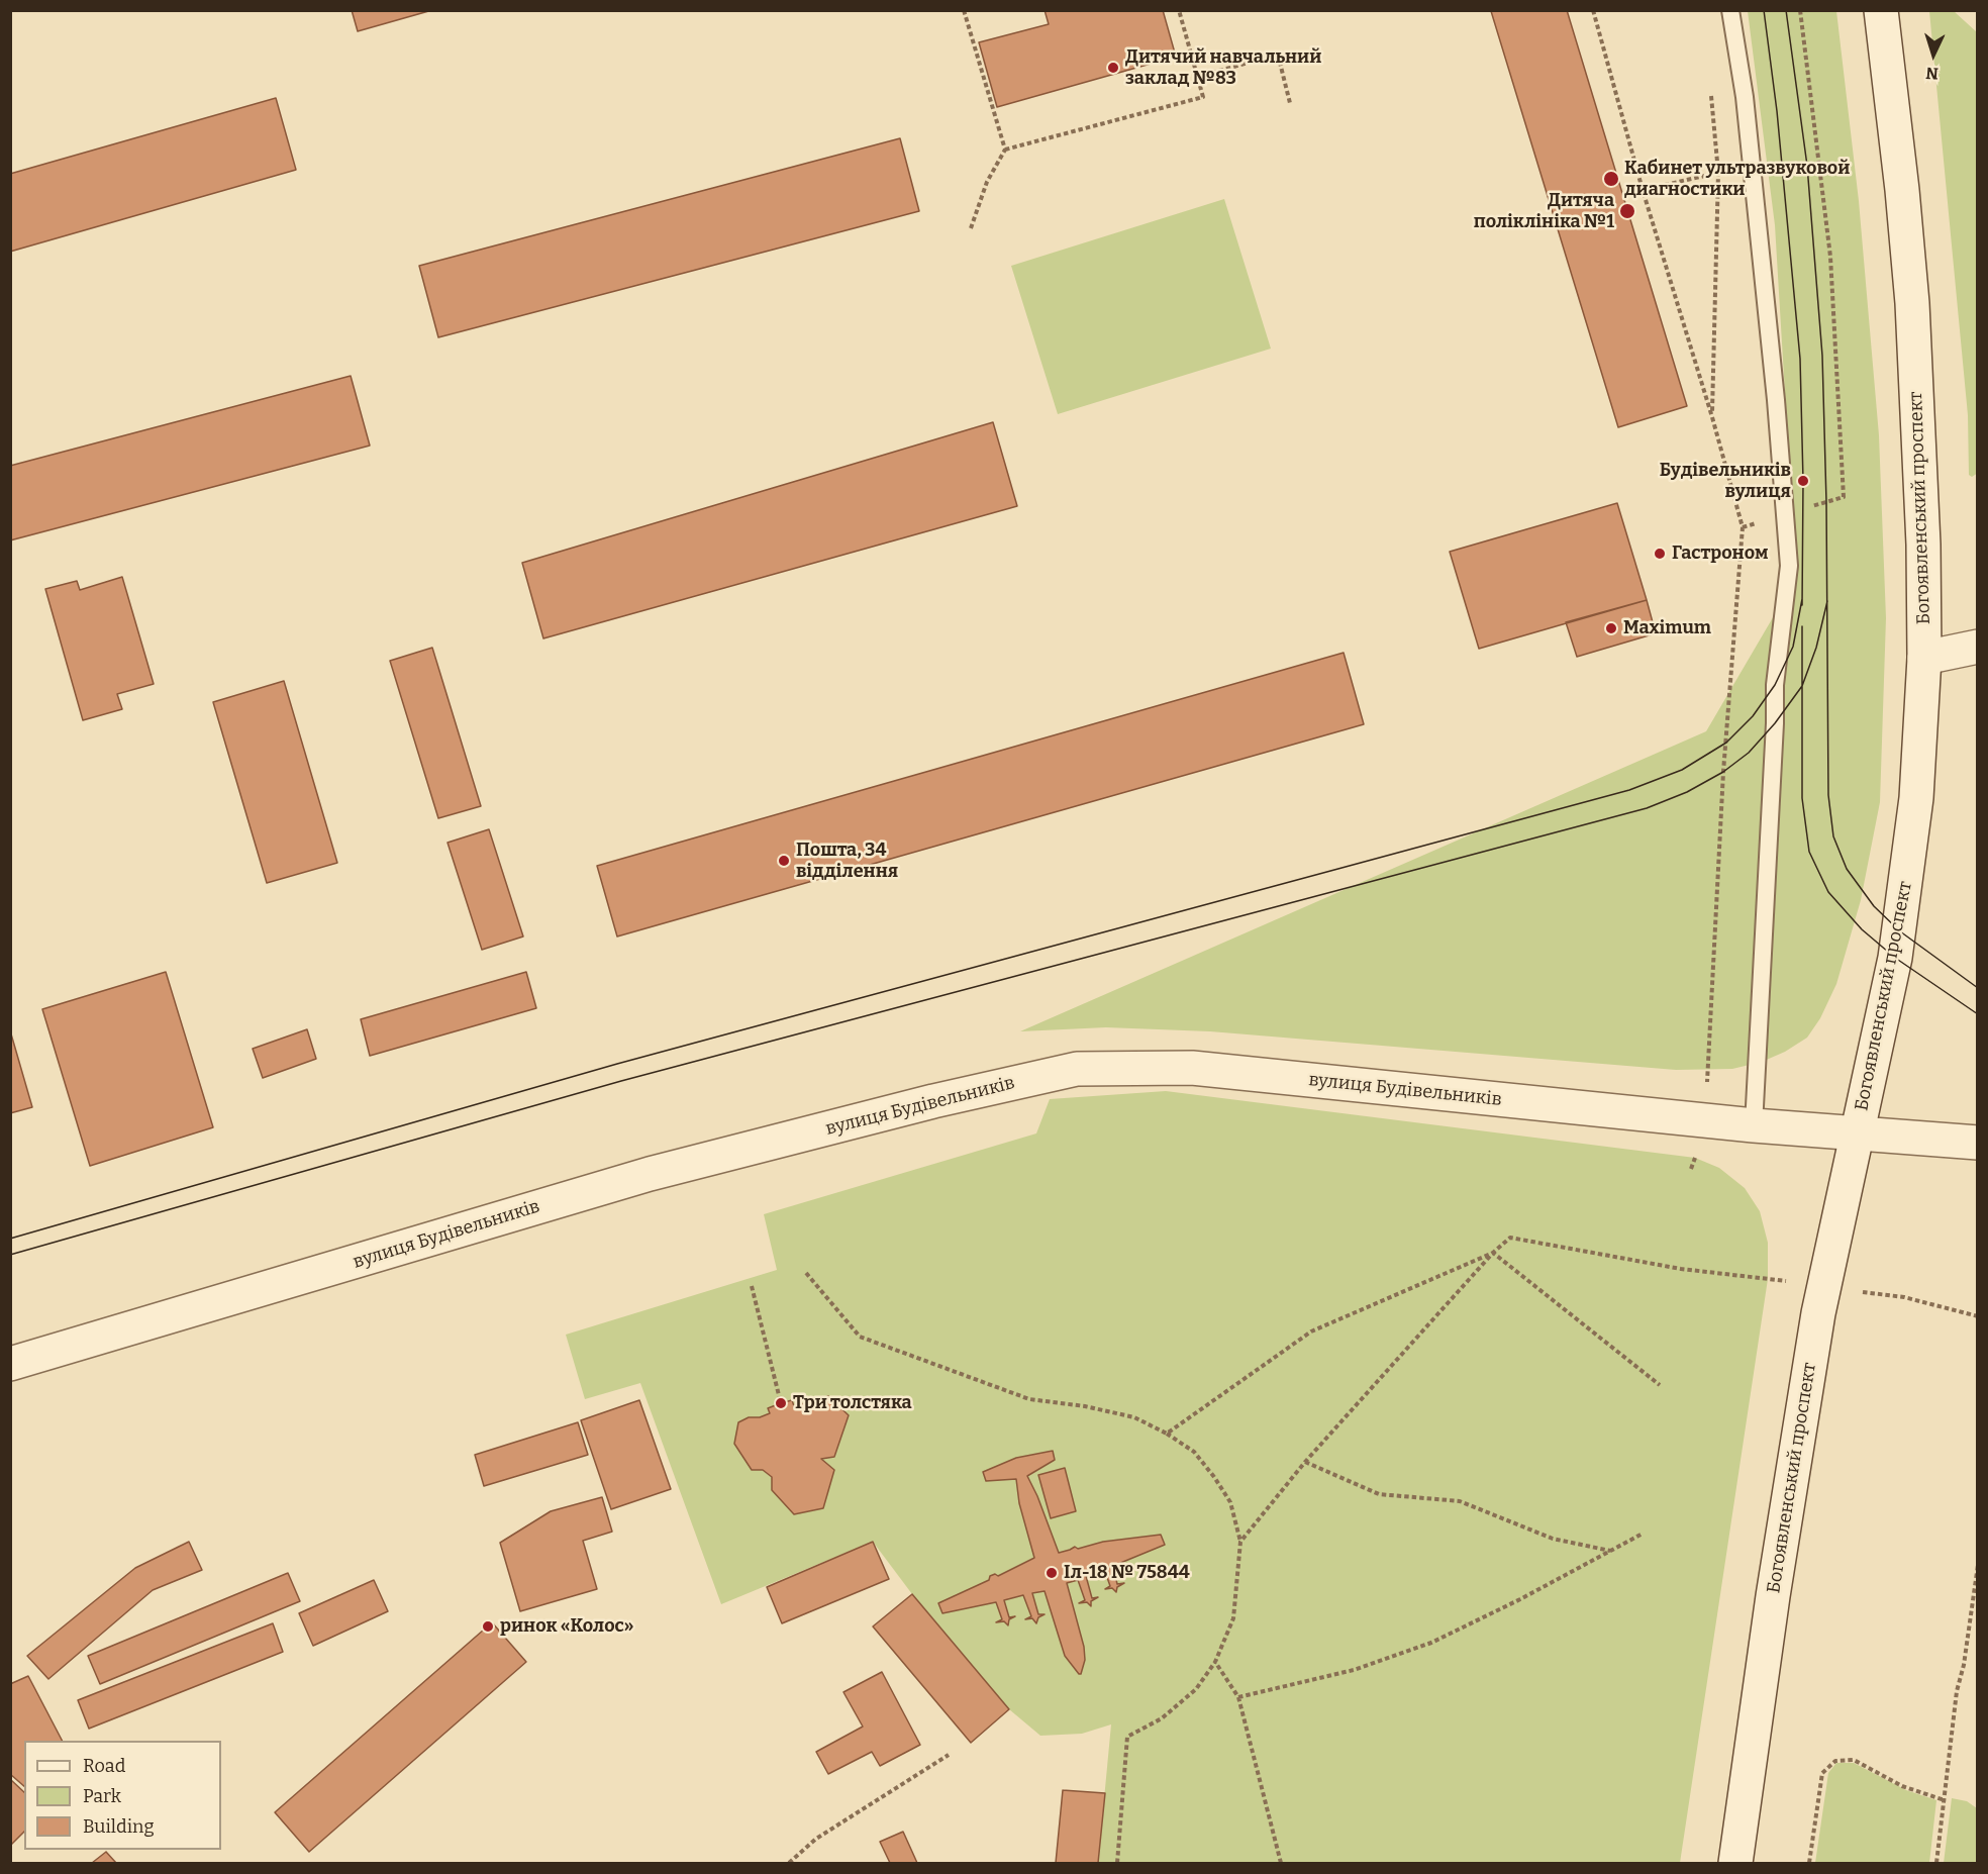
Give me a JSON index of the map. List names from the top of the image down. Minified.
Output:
{"streets":{"street":["Богоявленський проспект","вулиця Будівельників"]},"crossings":[["Богоявленський проспект","вулиця Будівельників"]],"places":["Дитячий навчальний заклад №83","Кабинет ультразвуковой диагностики","Дитяча поліклініка №1","Будівельників вулиця","Гастроном","Maximum","Пошта, 34 відділення","Три толстяка","Іл-18 № 75844","ринок «Колос»"],"legend":["Road","Park","Building"],"north":"bottom"}
